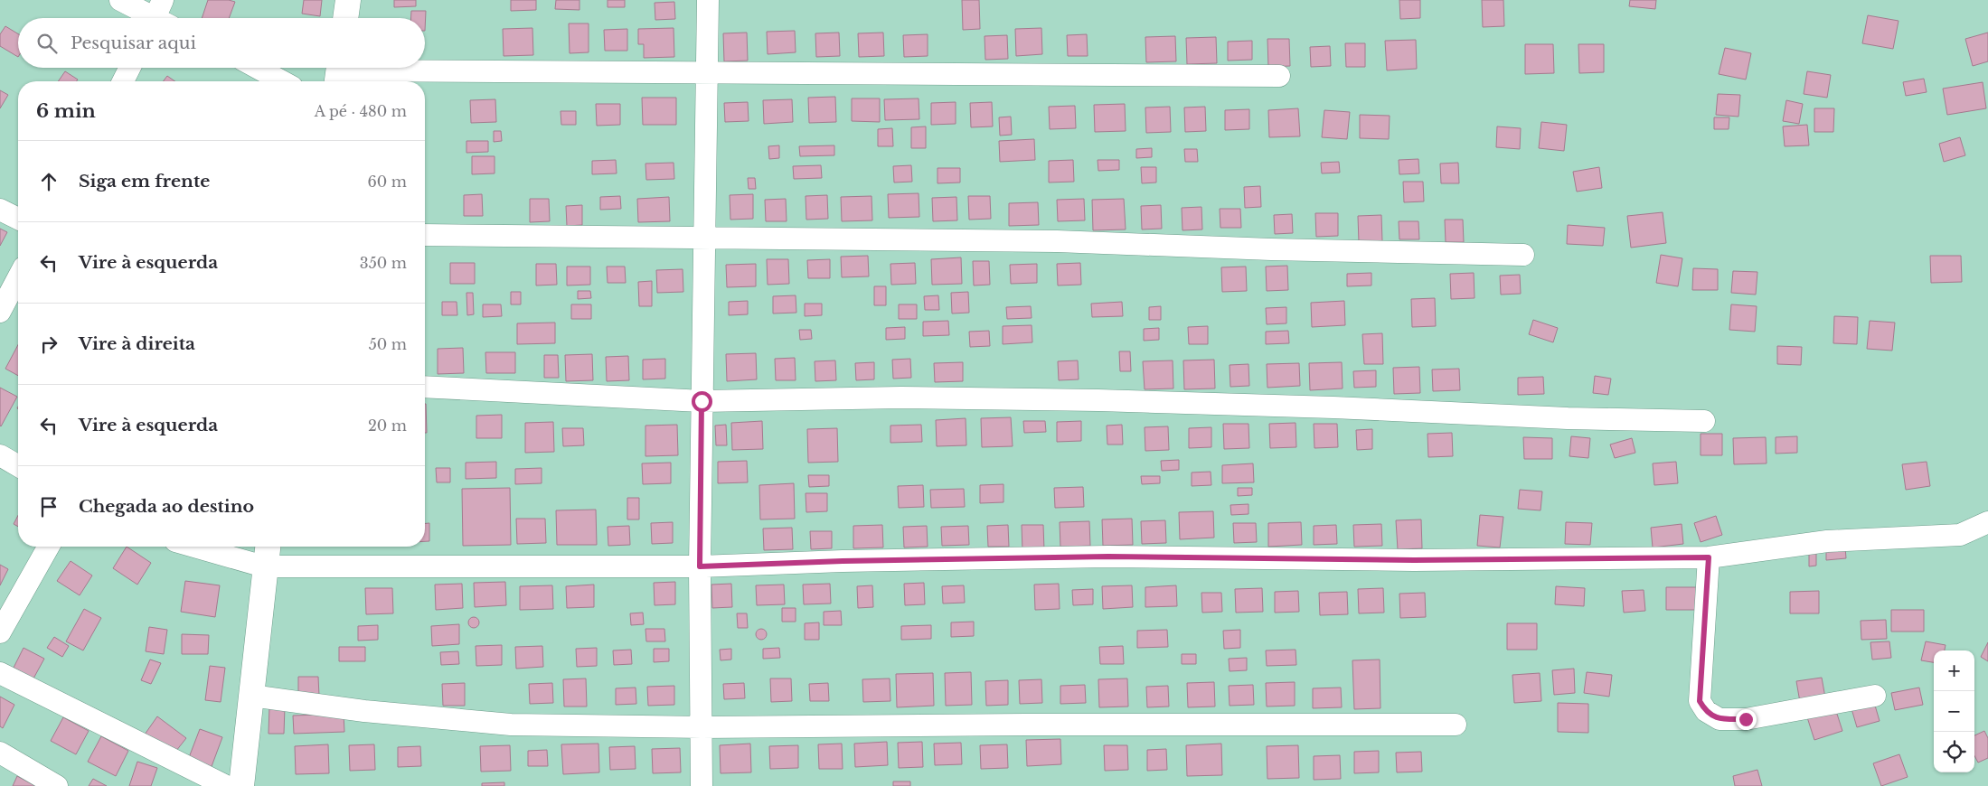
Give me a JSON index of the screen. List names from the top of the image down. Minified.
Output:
{"page":{"search":"Pesquisar aqui","heading":["6 min","A pé · 480 m"],"list":[["Siga em frente","60 m"],["Vire à esquerda","350 m"],["Vire à direita","50 m"],["Vire à esquerda","20 m"],"Chegada ao destino"],"map_buttons":["+","−"]}}
